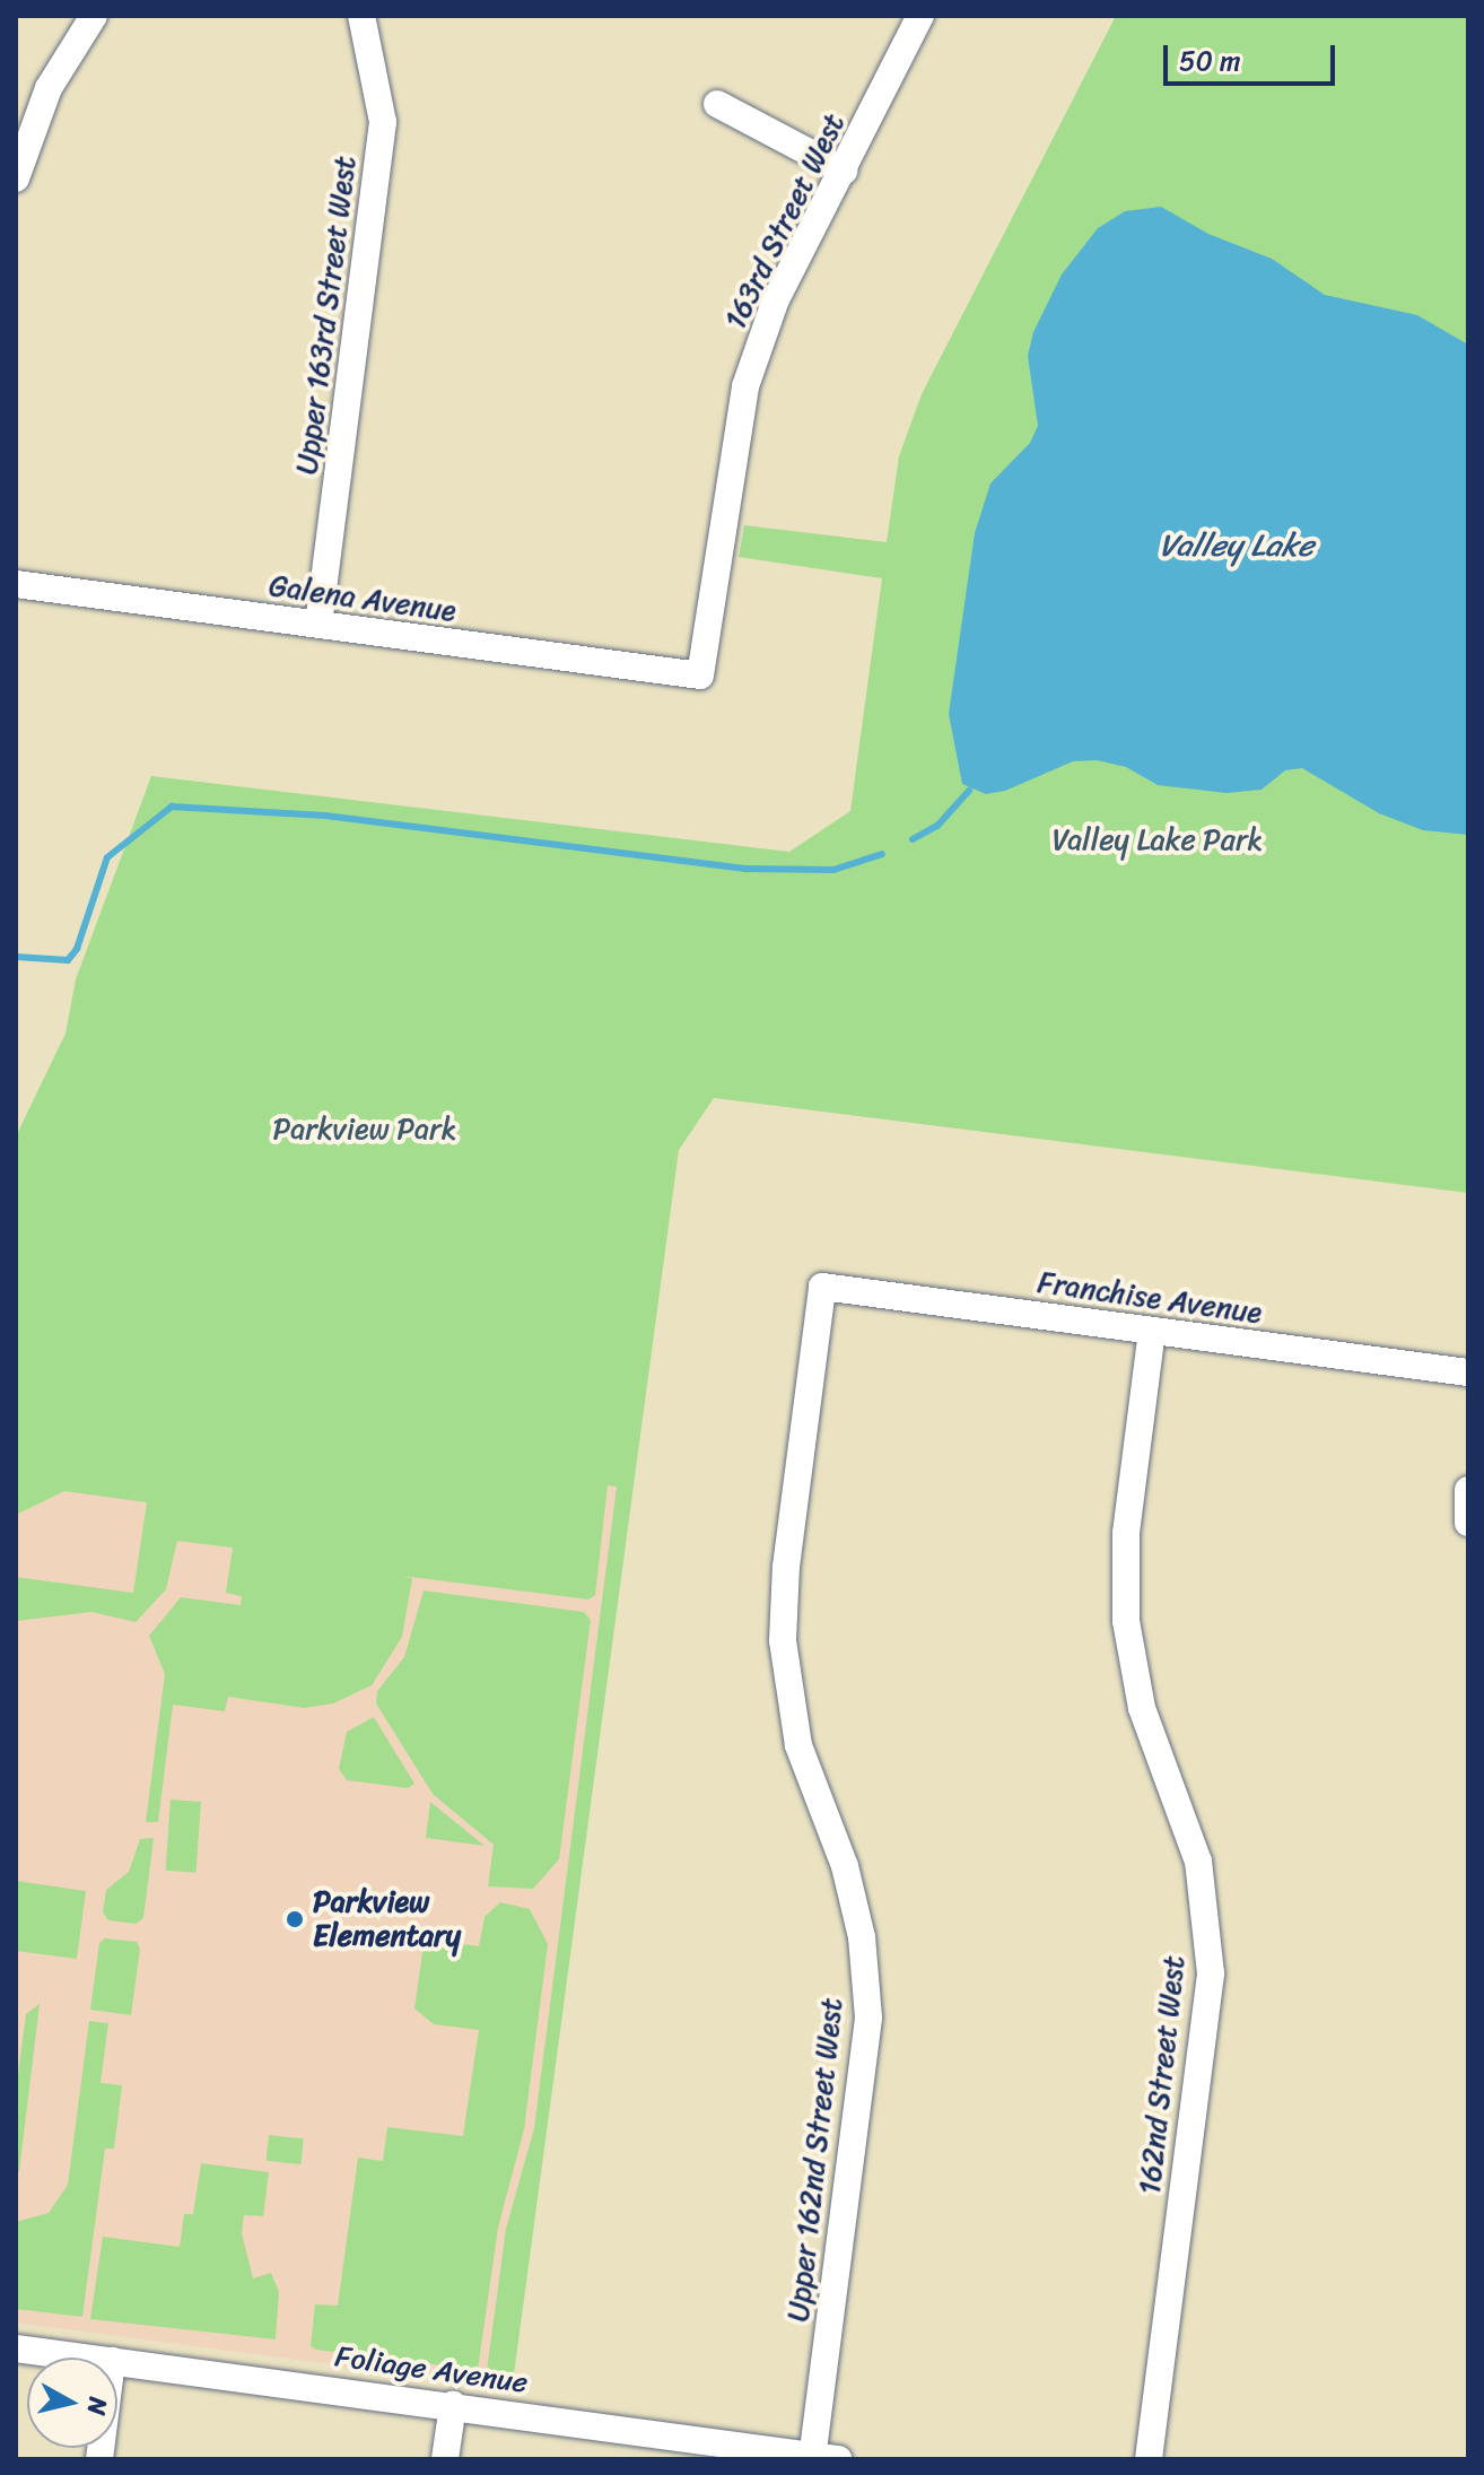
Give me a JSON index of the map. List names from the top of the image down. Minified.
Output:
{"streets":{"street":["163rd Street West","Upper 163rd Street West","Galena Avenue","Franchise Avenue","162nd Street West","Upper 162nd Street West","Foliage Avenue"]},"crossings":[["163rd Street West","Galena Avenue"],["Upper 163rd Street West","Galena Avenue"],["Franchise Avenue","162nd Street West"],["Franchise Avenue","Upper 162nd Street West"],["Upper 162nd Street West","Foliage Avenue"]],"water":["Valley Lake"],"parks":["Valley Lake Park","Parkview Park"],"places":["Parkview Elementary"],"scale_bar":"50 m","north":"right"}
